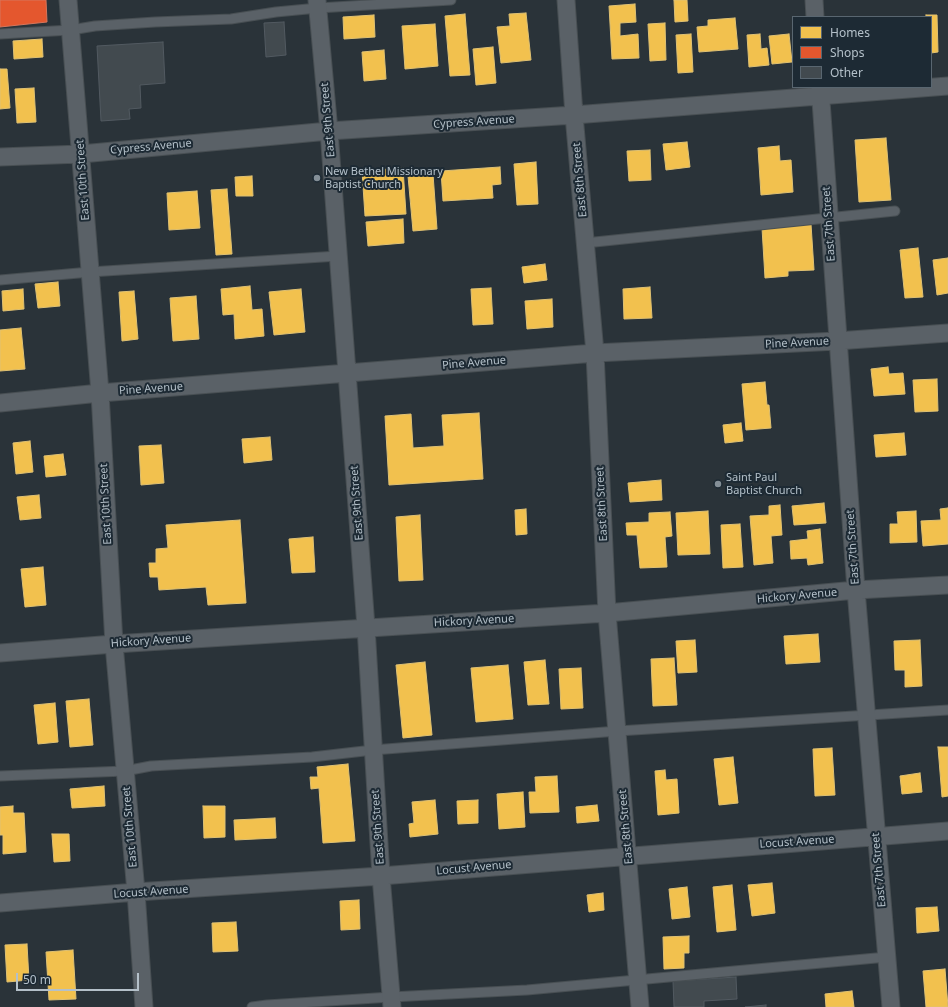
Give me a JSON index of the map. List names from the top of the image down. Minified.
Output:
{"streets":{"street":["East 9th Street","Cypress Avenue","East 10th Street","East 8th Street","East 7th Street","Pine Avenue","Hickory Avenue","Locust Avenue"]},"crossings":[["East 9th Street","Cypress Avenue"],["East 9th Street","Pine Avenue"],["East 9th Street","Hickory Avenue"],["East 9th Street","Locust Avenue"],["Cypress Avenue","East 10th Street"],["Cypress Avenue","East 8th Street"],["Cypress Avenue","East 7th Street"],["East 10th Street","Pine Avenue"],["East 10th Street","Hickory Avenue"],["East 10th Street","Locust Avenue"],["East 8th Street","Pine Avenue"],["East 8th Street","Hickory Avenue"],["East 8th Street","Locust Avenue"],["East 7th Street","Pine Avenue"],["East 7th Street","Hickory Avenue"],["East 7th Street","Locust Avenue"]],"places":["New Bethel Missionary Baptist Church","Saint Paul Baptist Church"],"legend":["Homes","Shops","Other"],"scale_bar":"50 m"}
